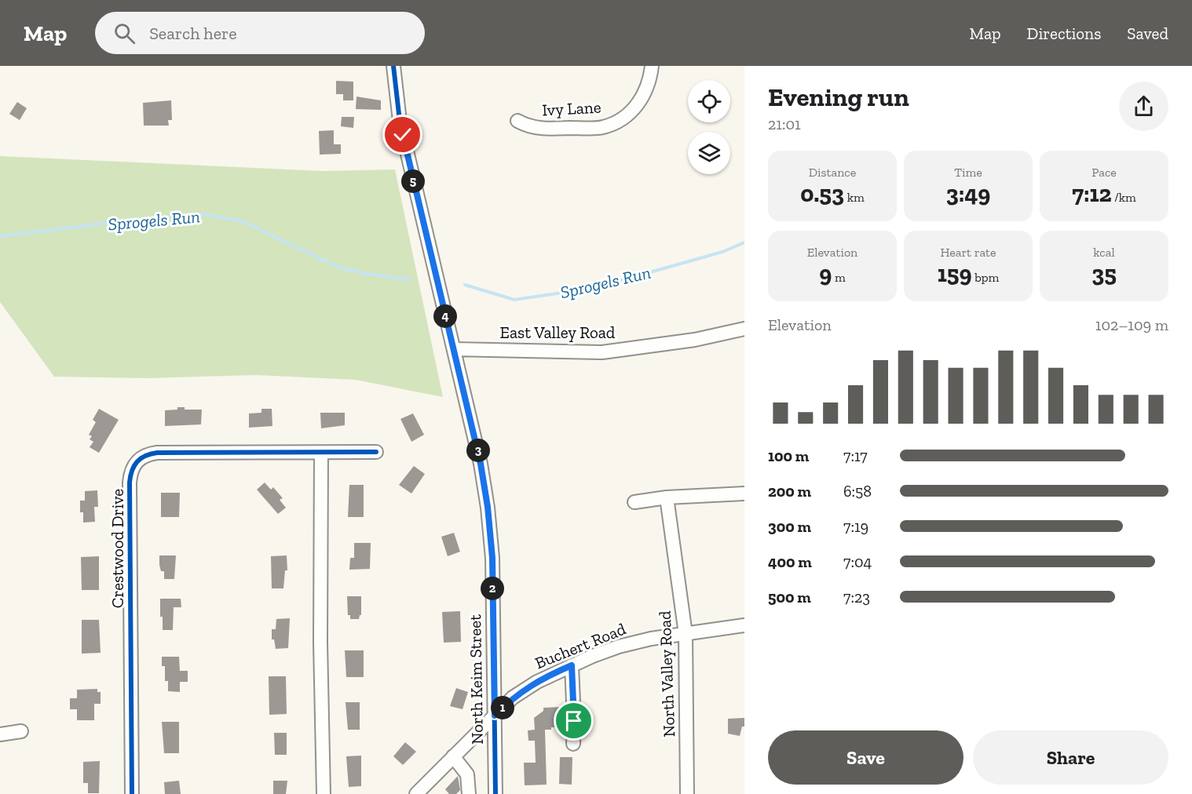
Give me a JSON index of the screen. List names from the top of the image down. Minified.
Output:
{"streets":{"street":["Ivy Lane","East Valley Road","Crestwood Drive","Buchert Road","North Valley Road","North Keim Street"]},"crossings":[["East Valley Road","North Keim Street"],["Buchert Road","North Valley Road"],["Buchert Road","North Keim Street"]],"water":["Sprogels Run"],"page":{"header":"Map","search":"Search here","nav":["Map","Directions","Saved"],"heading":["Evening run","21:01"],"stats":[["Distance","0.53 km"],["Time","3:49"],["Pace","7:12 /km"],["Elevation","9 m"],["Heart rate","159 bpm"],["kcal","35"]],"pins":["5","4","3","2","1"],"chart":["Elevation","102–109 m"],"list":[{"name":"100 m","note":"7:17"},{"name":"200 m","note":"6:58"},{"name":"300 m","note":"7:19"},{"name":"400 m","note":"7:04"},{"name":"500 m","note":"7:23"}],"buttons":["Save","Share"]}}
